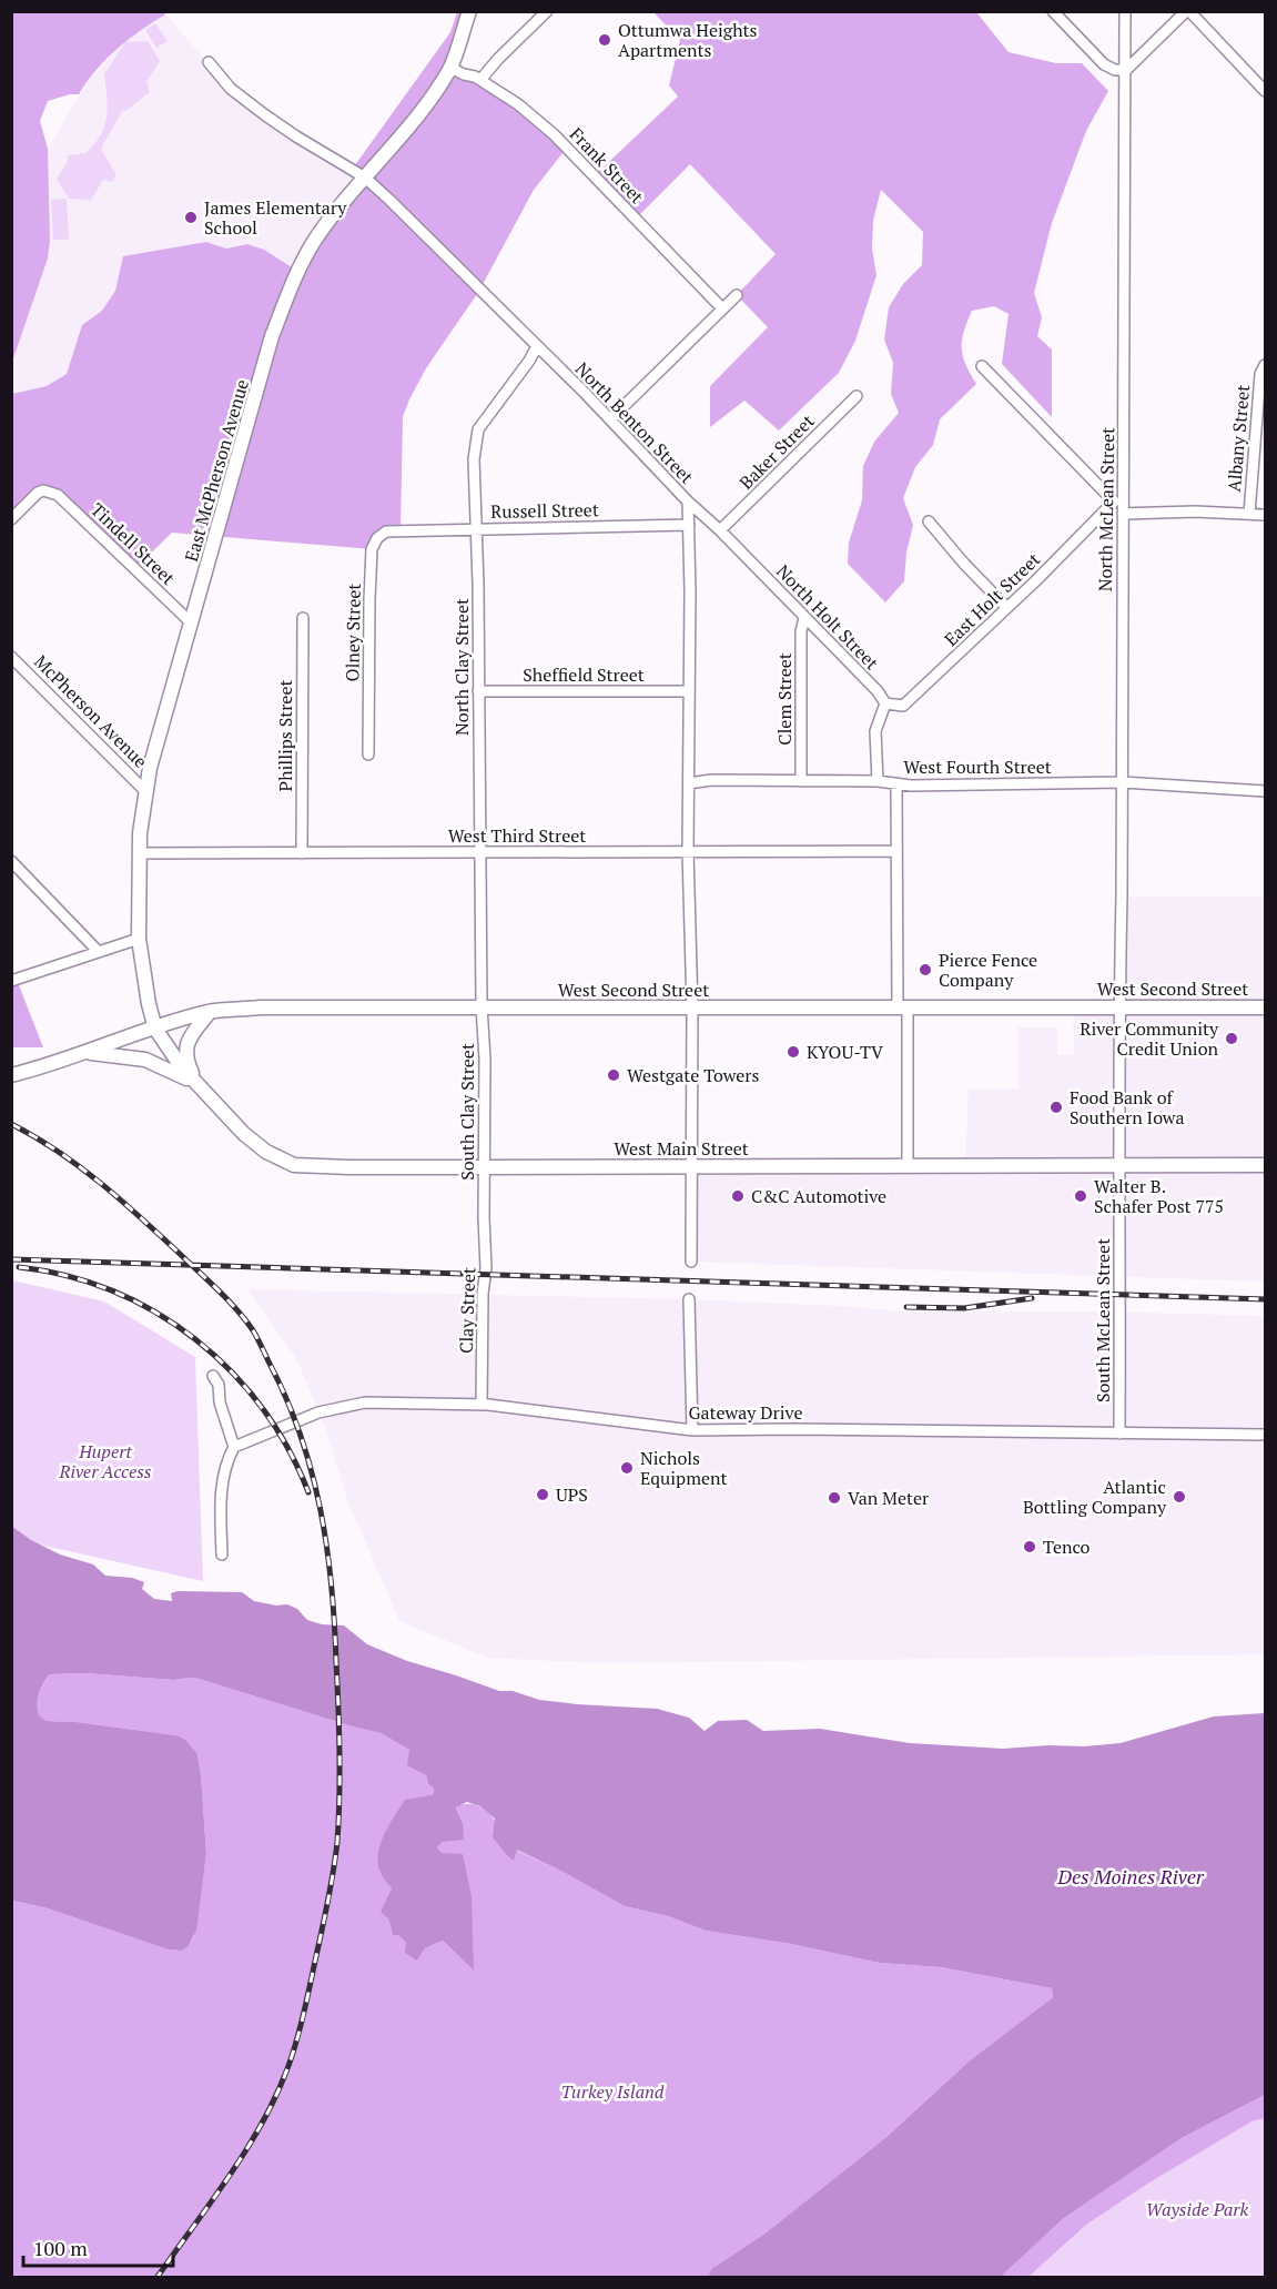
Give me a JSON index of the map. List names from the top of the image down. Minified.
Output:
{"streets":{"main road":["East McPherson Avenue","McPherson Avenue","West Second Street","West Main Street"],"street":["Frank Street","North Benton Street","Albany Street","Baker Street","North McLean Street","Russell Street","Tindell Street","East Holt Street","North Holt Street","Olney Street","North Clay Street","Sheffield Street","Clem Street","Phillips Street","West Fourth Street","West Third Street","South Clay Street","Clay Street","South McLean Street","Gateway Drive"]},"crossings":[["Frank Street","East McPherson Avenue"],["North Benton Street","East McPherson Avenue"],["North Benton Street","Russell Street"],["North Benton Street","North Holt Street"],["North Benton Street","North Clay Street"],["North Benton Street","Sheffield Street"],["North Benton Street","West Fourth Street"],["North Benton Street","West Third Street"],["North Benton Street","West Second Street"],["North Benton Street","West Main Street"],["Baker Street","North Holt Street"],["East McPherson Avenue","Tindell Street"],["East McPherson Avenue","McPherson Avenue"],["North McLean Street","East Holt Street"],["North McLean Street","West Fourth Street"],["North McLean Street","West Second Street"],["North McLean Street","South McLean Street"],["Russell Street","Olney Street"],["Russell Street","North Clay Street"],["East Holt Street","North Holt Street"],["North Holt Street","Clem Street"],["North Clay Street","Sheffield Street"],["North Clay Street","West Third Street"],["North Clay Street","West Second Street"],["North Clay Street","South Clay Street"],["Clem Street","West Fourth Street"],["McPherson Avenue","West Third Street"],["McPherson Avenue","West Second Street"],["McPherson Avenue","West Main Street"],["Phillips Street","West Third Street"],["West Second Street","South Clay Street"],["West Second Street","West Main Street"],["West Second Street","South McLean Street"],["South Clay Street","West Main Street"],["South Clay Street","Clay Street"],["West Main Street","South McLean Street"],["Clay Street","Gateway Drive"],["South McLean Street","Gateway Drive"]],"water":["Des Moines River"],"parks":["Hupert River Access","Turkey Island","Wayside Park"],"places":["Ottumwa Heights Apartments","James Elementary School","Pierce Fence Company","River Community Credit Union","KYOU-TV","Westgate Towers","Food Bank of Southern Iowa","C&C Automotive","Walter B. Schafer Post 775","Nichols Equipment","UPS","Atlantic Bottling Company","Van Meter","Tenco"],"scale_bar":"100 m"}
